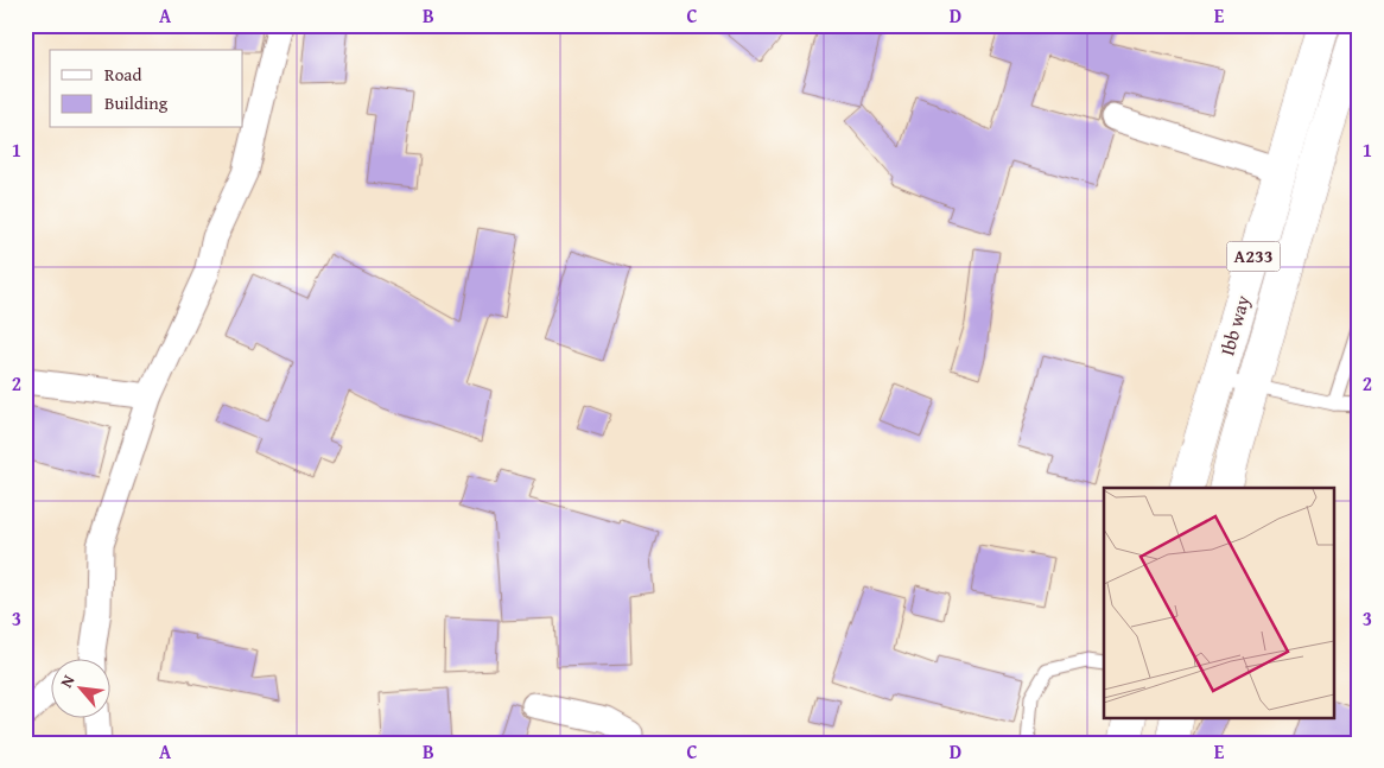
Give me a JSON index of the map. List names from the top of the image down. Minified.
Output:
{"streets":{"highway":["A233","Ibb way"]},"legend":["Road","Building"],"north":"top left","grid":{"columns":["A","B","C","D","E"],"rows":["1","2","3"]}}
